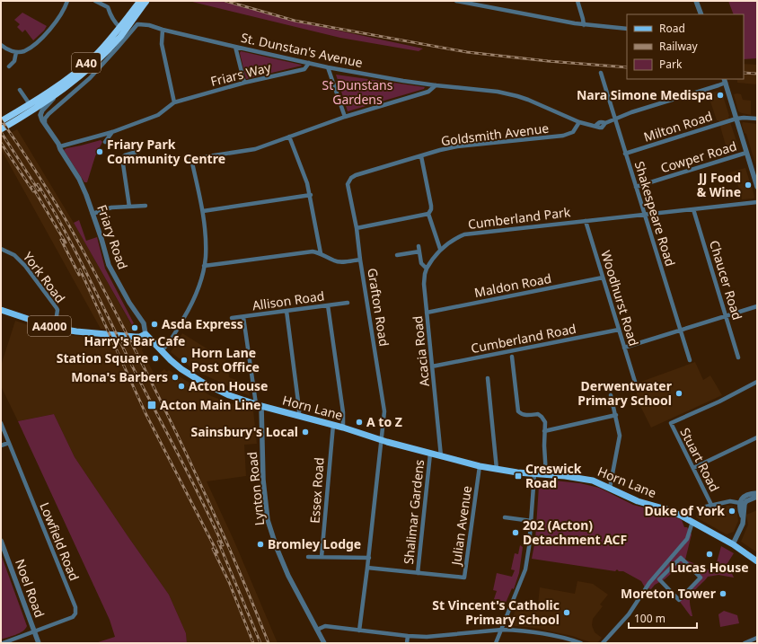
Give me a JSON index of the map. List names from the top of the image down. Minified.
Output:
{"streets":{"highway":["A40"],"main road":["A4000","Horn Lane"],"street":["St. Dunstan's Avenue","Friars Way","Milton Road","Goldsmith Avenue","Cowper Road","Shakespeare Road","Cumberland Park","Friary Road","York Road","Chaucer Road","Maldon Road","Woodhurst Road","Allison Road","Grafton Road","Cumberland Road","Acacia Road","Stuart Road","Lynton Road","Essex Road","Shalimar Gardens","Julian Avenue","Lowfield Road","Noel Road"]},"crossings":[["St. Dunstan's Avenue","Friars Way"],["St. Dunstan's Avenue","Goldsmith Avenue"],["St. Dunstan's Avenue","Friary Road"],["Milton Road","Shakespeare Road"],["Goldsmith Avenue","Grafton Road"],["Cowper Road","Shakespeare Road"],["Shakespeare Road","Cumberland Park"],["Cumberland Park","Chaucer Road"],["Cumberland Park","Woodhurst Road"],["Cumberland Park","Acacia Road"],["Friary Road","A4000"],["Friary Road","Horn Lane"],["York Road","A4000"],["Maldon Road","Woodhurst Road"],["Maldon Road","Acacia Road"],["Woodhurst Road","Cumberland Road"],["Grafton Road","Horn Lane"],["Grafton Road","Julian Avenue"],["A4000","Horn Lane"],["Cumberland Road","Acacia Road"],["Acacia Road","Horn Lane"],["Horn Lane","Lynton Road"],["Horn Lane","Essex Road"],["Horn Lane","Shalimar Gardens"],["Horn Lane","Julian Avenue"],["Shalimar Gardens","Julian Avenue"],["Lowfield Road","Noel Road"]],"parks":["St Dunstans Gardens"],"places":{"other":["Nara Simone Medispa","Friary Park Community Centre","JJ Food & Wine","Asda Express","Harry's Bar Cafe","Station Square","Horn Lane Post Office","Mona's Barbers","Acton House","Derwentwater Primary School","A to Z","Sainsbury's Local","Duke of York","202 (Acton) Detachment ACF","Bromley Lodge","Lucas House","Moreton Tower","St Vincent's Catholic Primary School"],"transit":["Acton Main Line","Creswick Road"]},"legend":["Road","Railway","Park"],"scale_bar":"100 m"}
